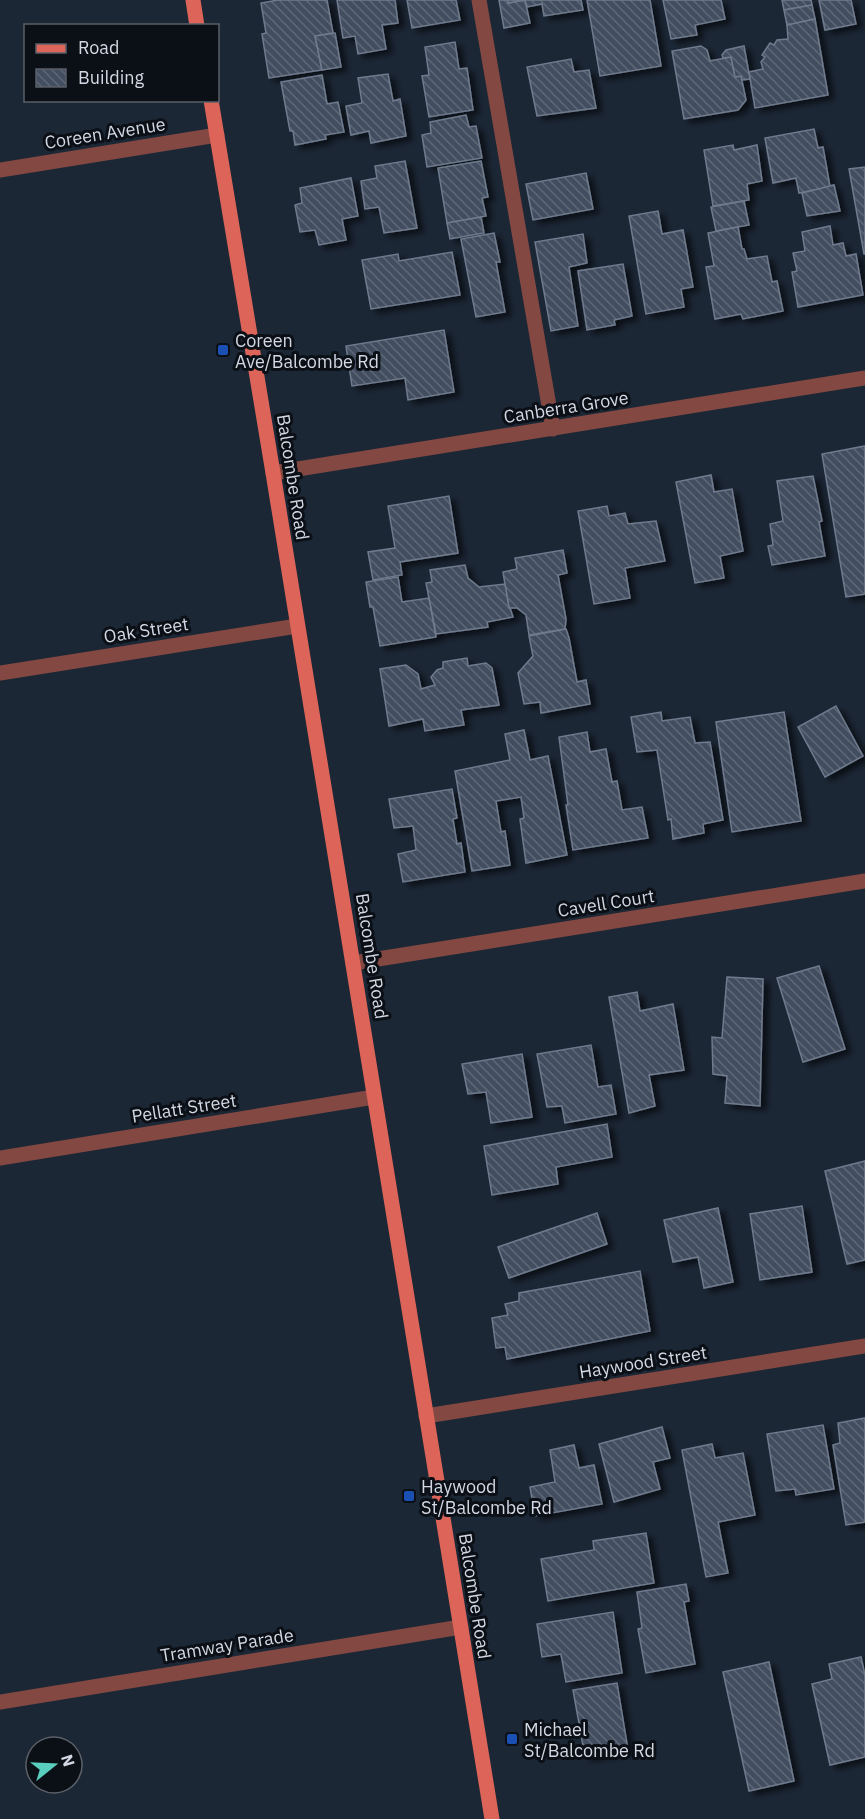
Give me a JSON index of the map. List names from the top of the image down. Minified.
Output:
{"streets":{"main road":["Balcombe Road"],"street":["Coreen Avenue","Canberra Grove","Oak Street","Cavell Court","Pellatt Street","Haywood Street","Tramway Parade"]},"crossings":[["Coreen Avenue","Balcombe Road"],["Canberra Grove","Balcombe Road"],["Balcombe Road","Oak Street"],["Balcombe Road","Cavell Court"],["Balcombe Road","Pellatt Street"],["Balcombe Road","Haywood Street"],["Balcombe Road","Tramway Parade"]],"places":{"transit":["Coreen Ave/Balcombe Rd","Haywood St/Balcombe Rd","Michael St/Balcombe Rd"]},"legend":["Road","Building"],"north":"right"}
